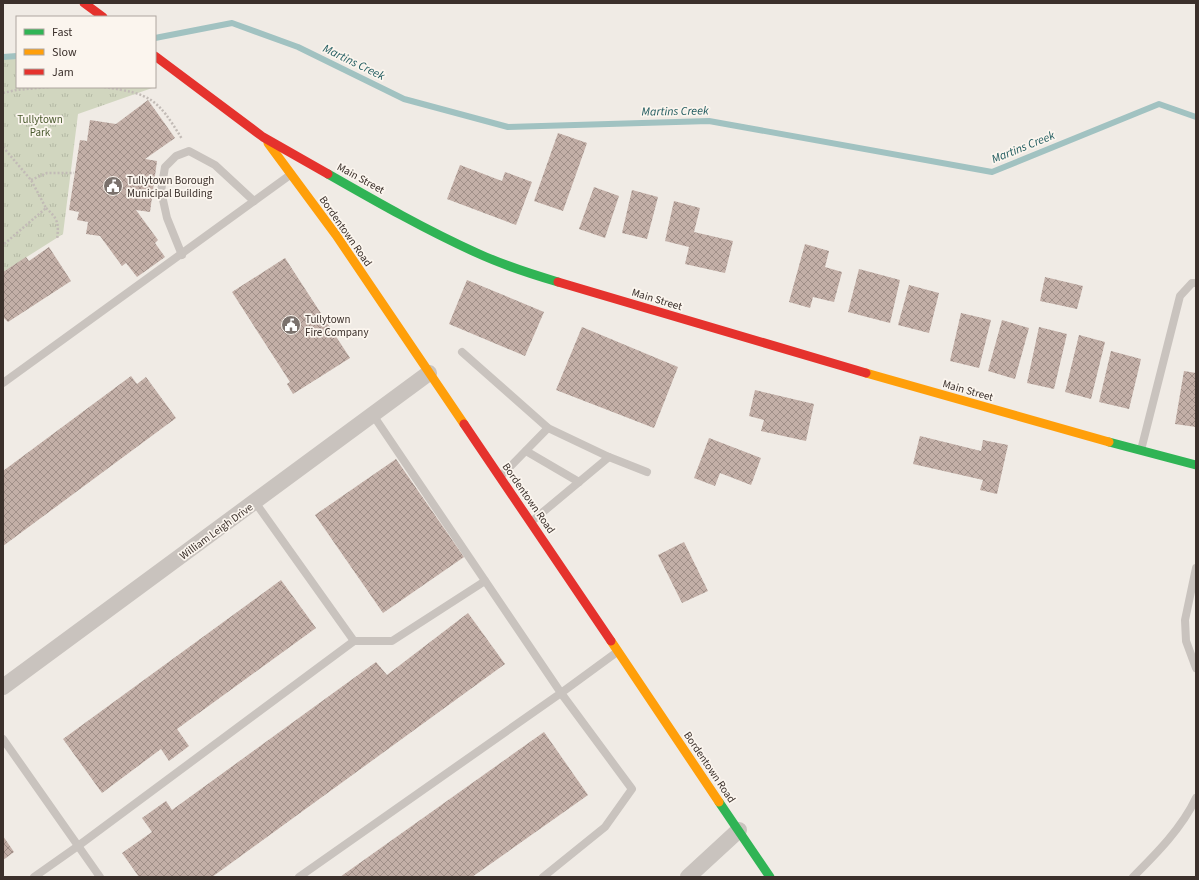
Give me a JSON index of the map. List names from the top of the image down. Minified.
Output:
{"streets":{"street":["Main Street","Bordentown Road","William Leigh Drive"]},"crossings":[["Main Street","Bordentown Road"],["Bordentown Road","William Leigh Drive"]],"water":["Martins Creek"],"parks":["Tullytown Park"],"places":{"public building":["Tullytown Borough Municipal Building","Tullytown Fire Company"]},"legend":["Fast","Slow","Jam"]}
